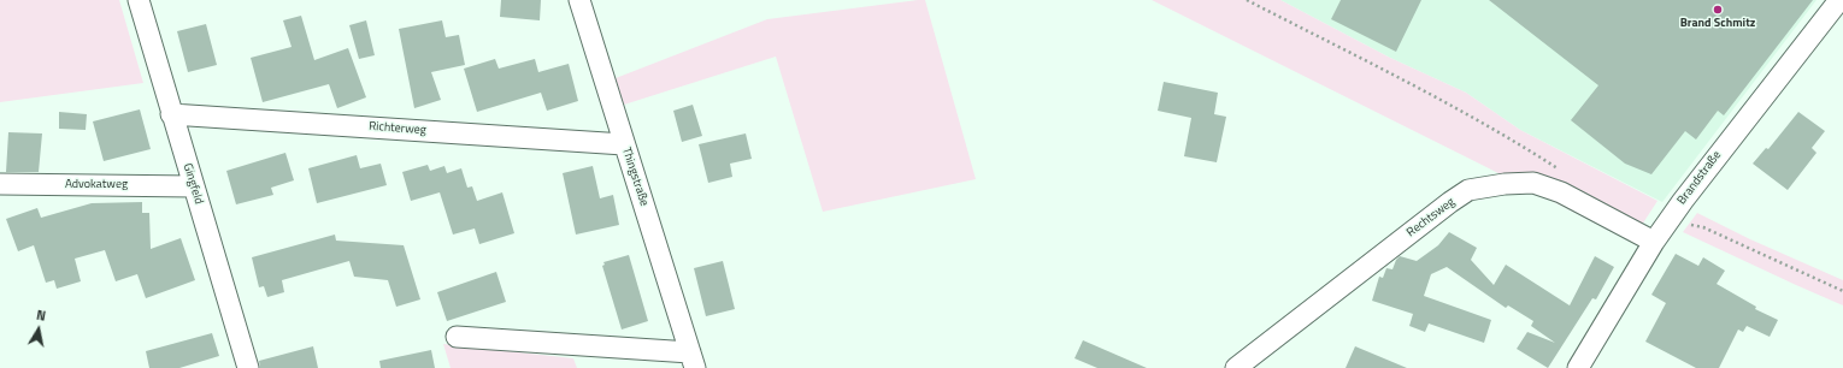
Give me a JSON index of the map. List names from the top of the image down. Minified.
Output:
{"streets":{"street":["Richterweg","Thingstraße","Brandstraße","Gingfeld","Advokatweg","Rechtsweg"]},"crossings":[["Richterweg","Thingstraße"],["Richterweg","Gingfeld"],["Brandstraße","Rechtsweg"],["Gingfeld","Advokatweg"]],"places":["Brand Schmitz"],"north":"top"}
